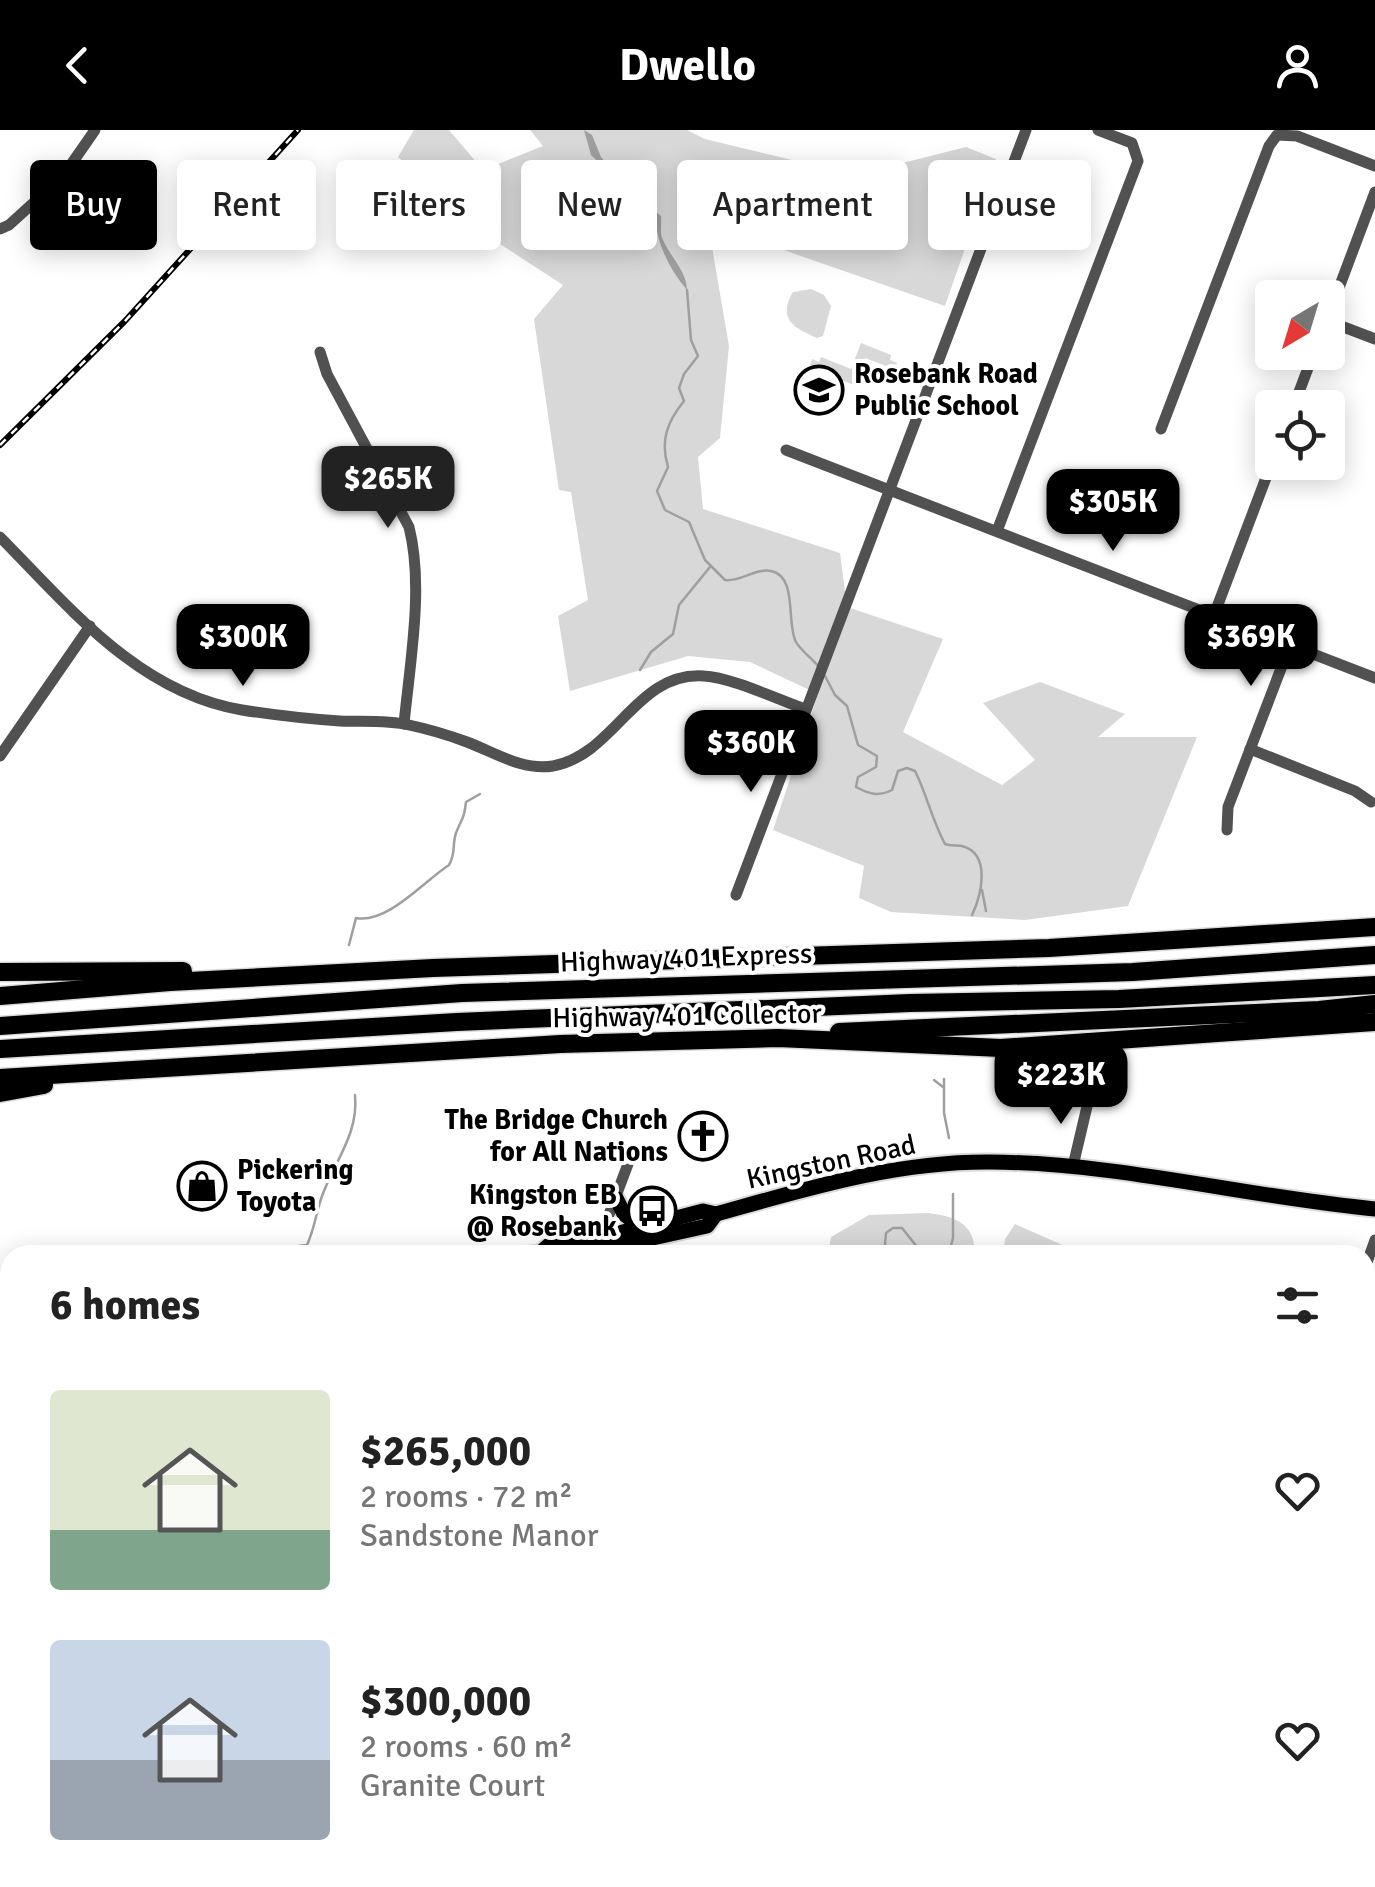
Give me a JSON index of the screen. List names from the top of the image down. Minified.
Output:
{"streets":{"highway":["Highway 401 Express","Highway 401 Collector"],"main road":["Kingston Road"]},"places":{"school or university":["Rosebank Road Public School"],"church":["The Bridge Church for All Nations"],"shop":["Pickering Toyota"],"bus stop":["Kingston EB @ Rosebank"]},"north":"bottom left","page":{"header":"Dwello","chip":["Buy","Rent","Filters","New","Apartment","House"],"price":["$265K","$305K","$300K","$369K","$360K","$223K"],"heading":"6 homes","list":[{"name":"$265,000","note":"2 rooms · 72 m² · Sandstone Manor"},{"name":"$300,000","note":"2 rooms · 60 m² · Granite Court"}]}}
